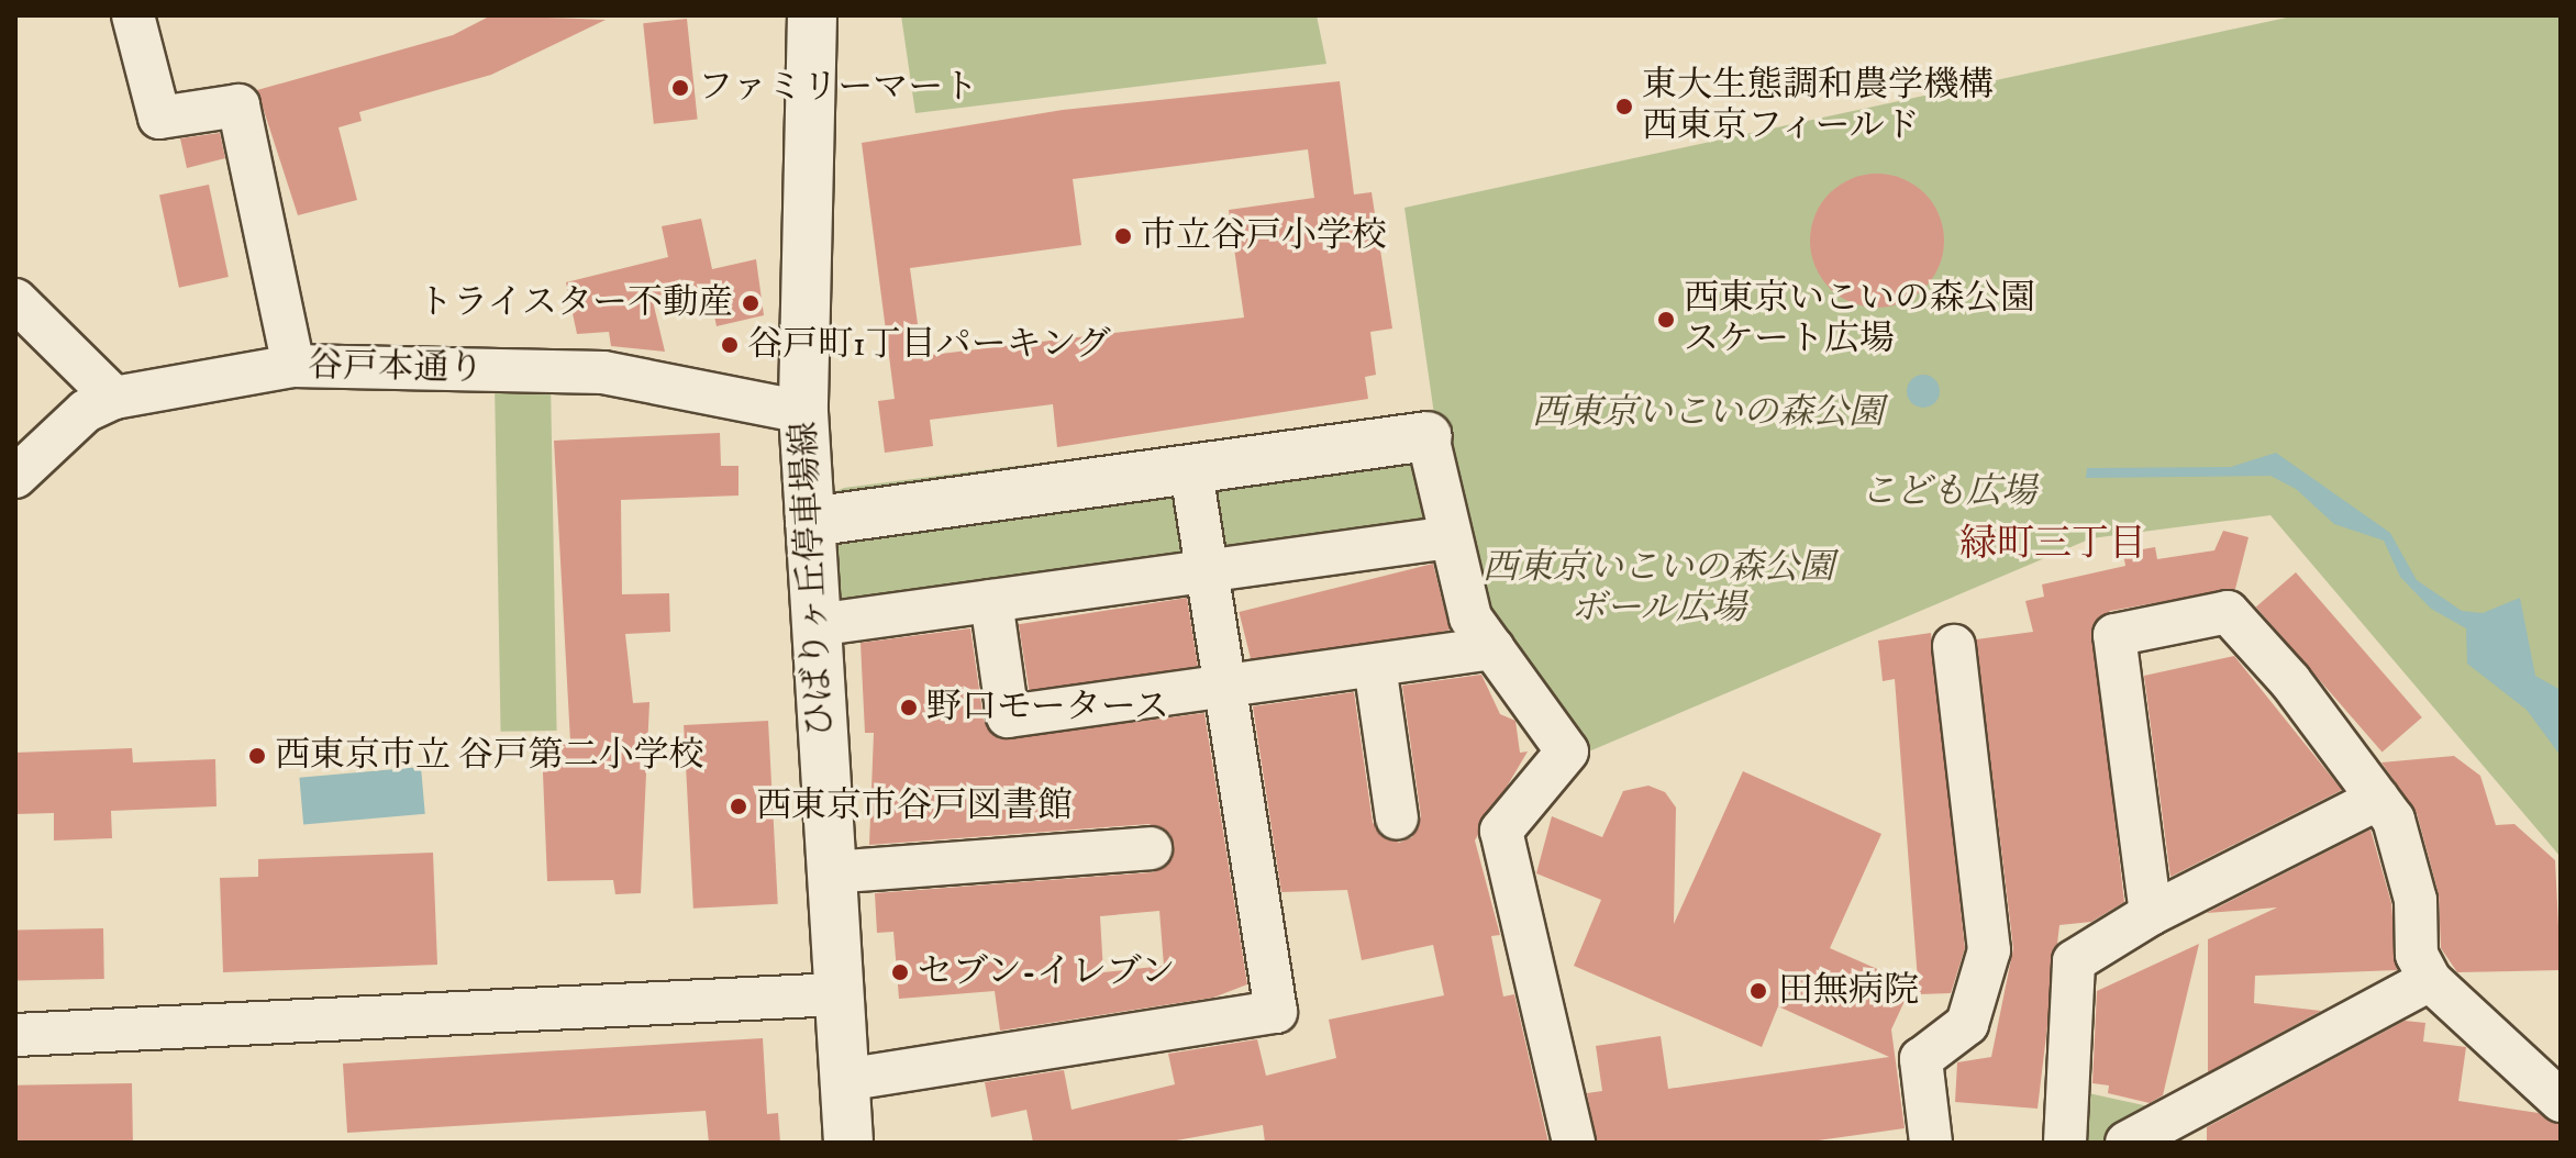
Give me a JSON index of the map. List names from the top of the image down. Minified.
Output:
{"streets":{"main road":["ひばりヶ丘停車場線"],"street":["谷戸本通り"]},"crossings":[["谷戸本通り","ひばりヶ丘停車場線"]],"districts":["緑町三丁目"],"parks":["西東京いこいの森公園","こども広場","西東京いこいの森公園 ボール広場"],"places":["ファミリーマート","東大生態調和農学機構 西東京フィールド","市立谷戸小学校","トライスター不動産","西東京いこいの森公園 スケート広場","谷戸町1丁目パーキング","野口モータース","西東京市立 谷戸第二小学校","西東京市谷戸図書館","セブン-イレブン","田無病院"]}
